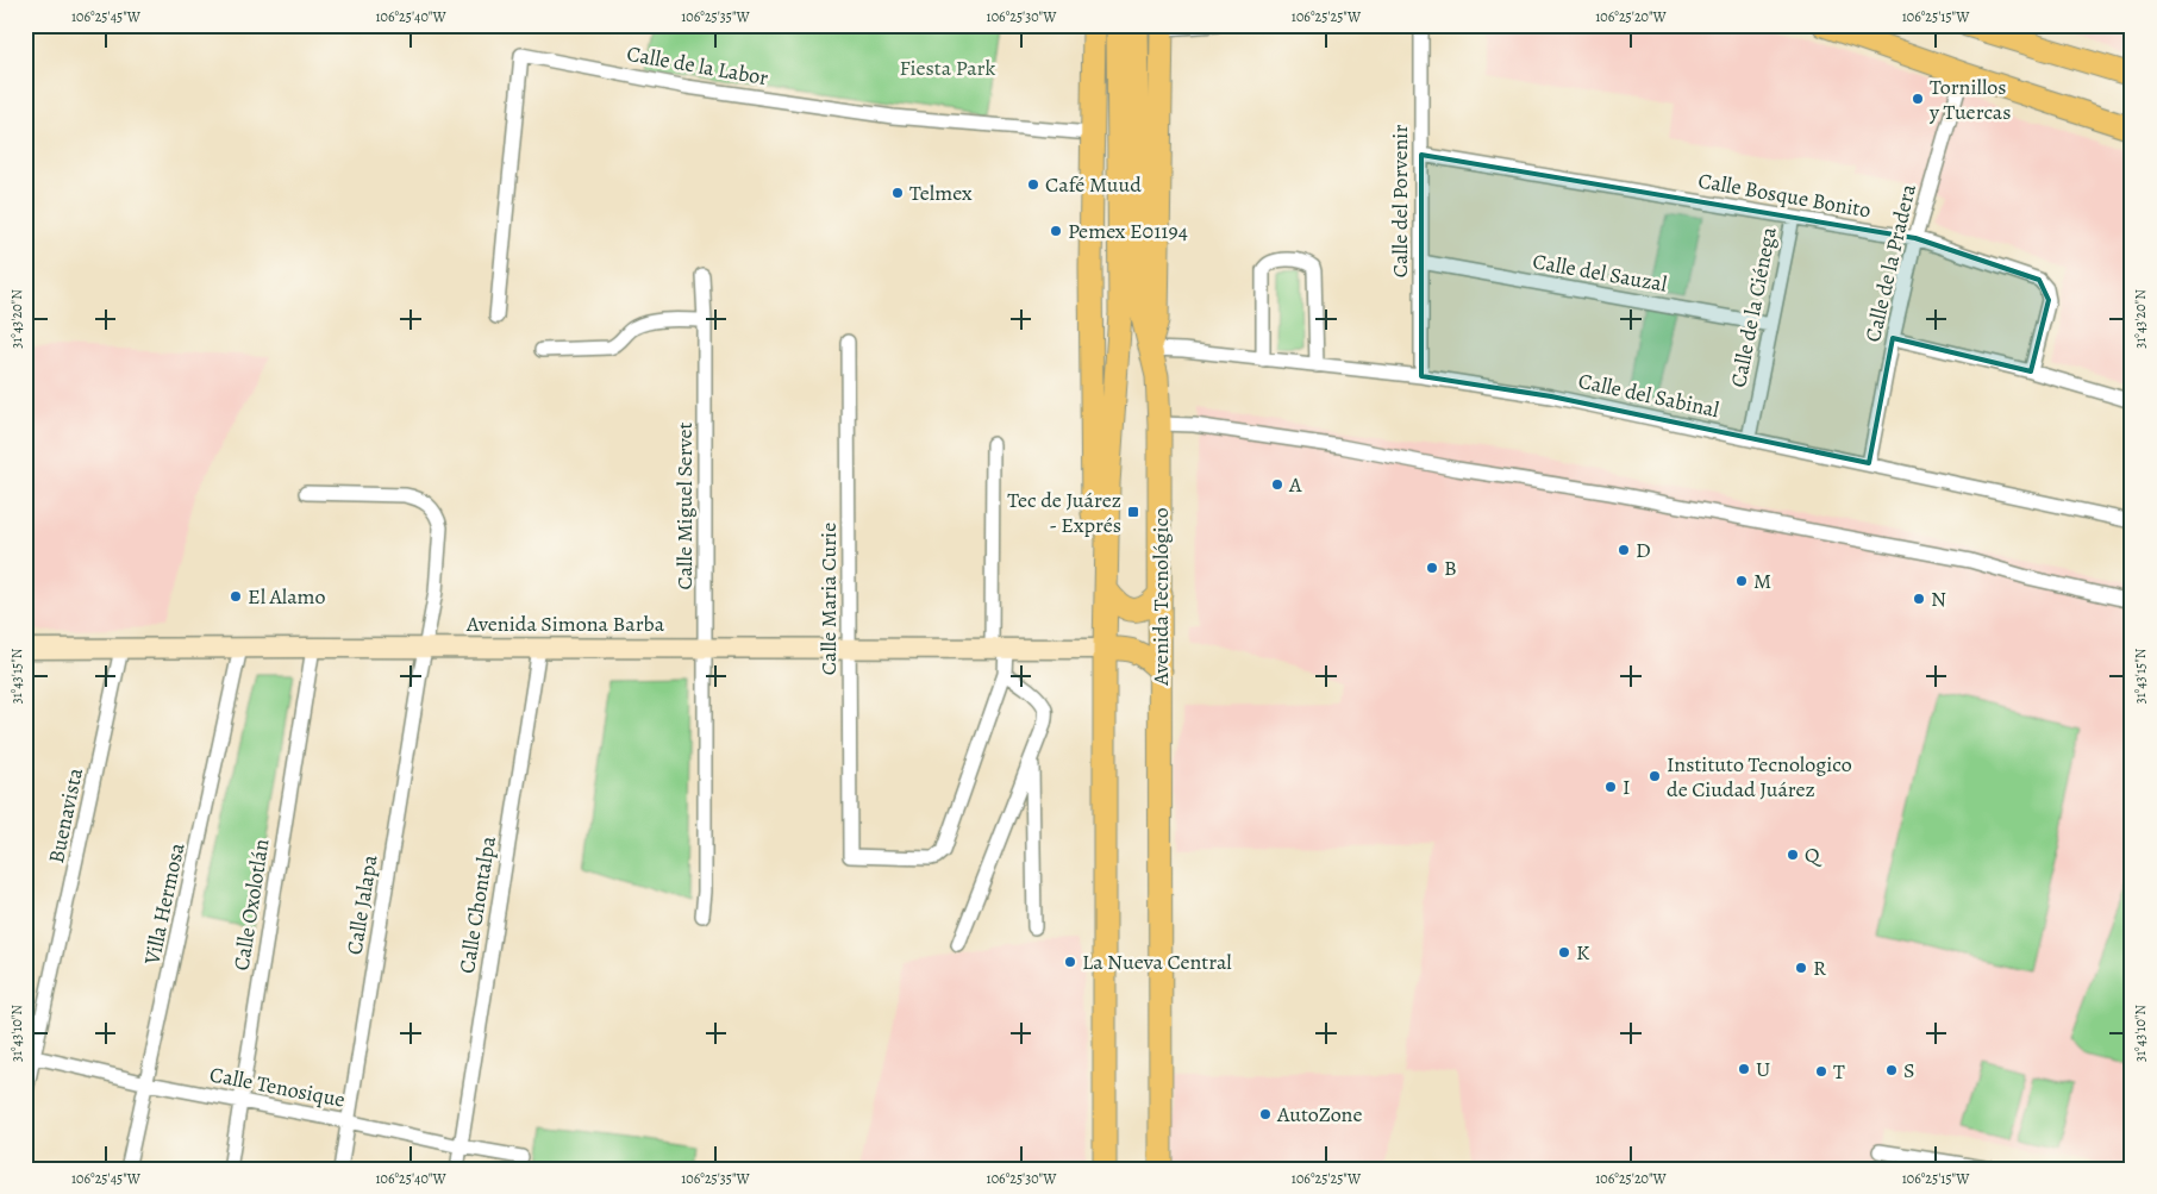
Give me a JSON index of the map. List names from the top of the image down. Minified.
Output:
{"streets":{"main road":["Avenida Tecnológico","Avenida Simona Barba"],"street":["Calle de la Labor","Calle Bosque Bonito","Calle del Porvenir","Calle de la Pradera","Calle del Sauzal","Calle de la Ciénega","Calle del Sabinal","Calle Miguel Servet","Calle Maria Curie","Buenavista","Villa Hermosa","Calle Oxolotlán","Calle Jalapa","Calle Chontalpa","Calle Tenosique"]},"crossings":[["Calle Bosque Bonito","Calle del Porvenir"],["Calle Bosque Bonito","Calle de la Pradera"],["Calle Bosque Bonito","Calle de la Ciénega"],["Calle del Porvenir","Calle del Sauzal"],["Calle del Porvenir","Calle del Sabinal"],["Calle de la Pradera","Calle del Sabinal"],["Calle del Sauzal","Calle de la Ciénega"],["Calle de la Ciénega","Calle del Sabinal"],["Calle del Sabinal","Avenida Tecnológico"],["Calle Miguel Servet","Avenida Simona Barba"],["Avenida Tecnológico","Avenida Simona Barba"],["Calle Maria Curie","Avenida Simona Barba"],["Avenida Simona Barba","Buenavista"],["Avenida Simona Barba","Villa Hermosa"],["Avenida Simona Barba","Calle Oxolotlán"],["Avenida Simona Barba","Calle Jalapa"],["Avenida Simona Barba","Calle Chontalpa"],["Buenavista","Calle Tenosique"],["Villa Hermosa","Calle Tenosique"],["Calle Oxolotlán","Calle Tenosique"],["Calle Jalapa","Calle Tenosique"],["Calle Chontalpa","Calle Tenosique"]],"parks":["Fiesta Park"],"places":{"other":["Tornillos y Tuercas","Café Muud","Telmex","Pemex E01194","A","D","B","M","El Alamo","N","Instituto Tecnologico de Ciudad Juárez","I","Q","K","La Nueva Central","R","U","S","T","AutoZone"],"transit":["Tec de Juárez - Exprés"]},"coordinates":["106°25'45\"W","106°25'40\"W","106°25'35\"W","106°25'30\"W","106°25'25\"W","106°25'20\"W","106°25'15\"W","31°43'20\"N","31°43'15\"N","31°43'10\"N"]}
